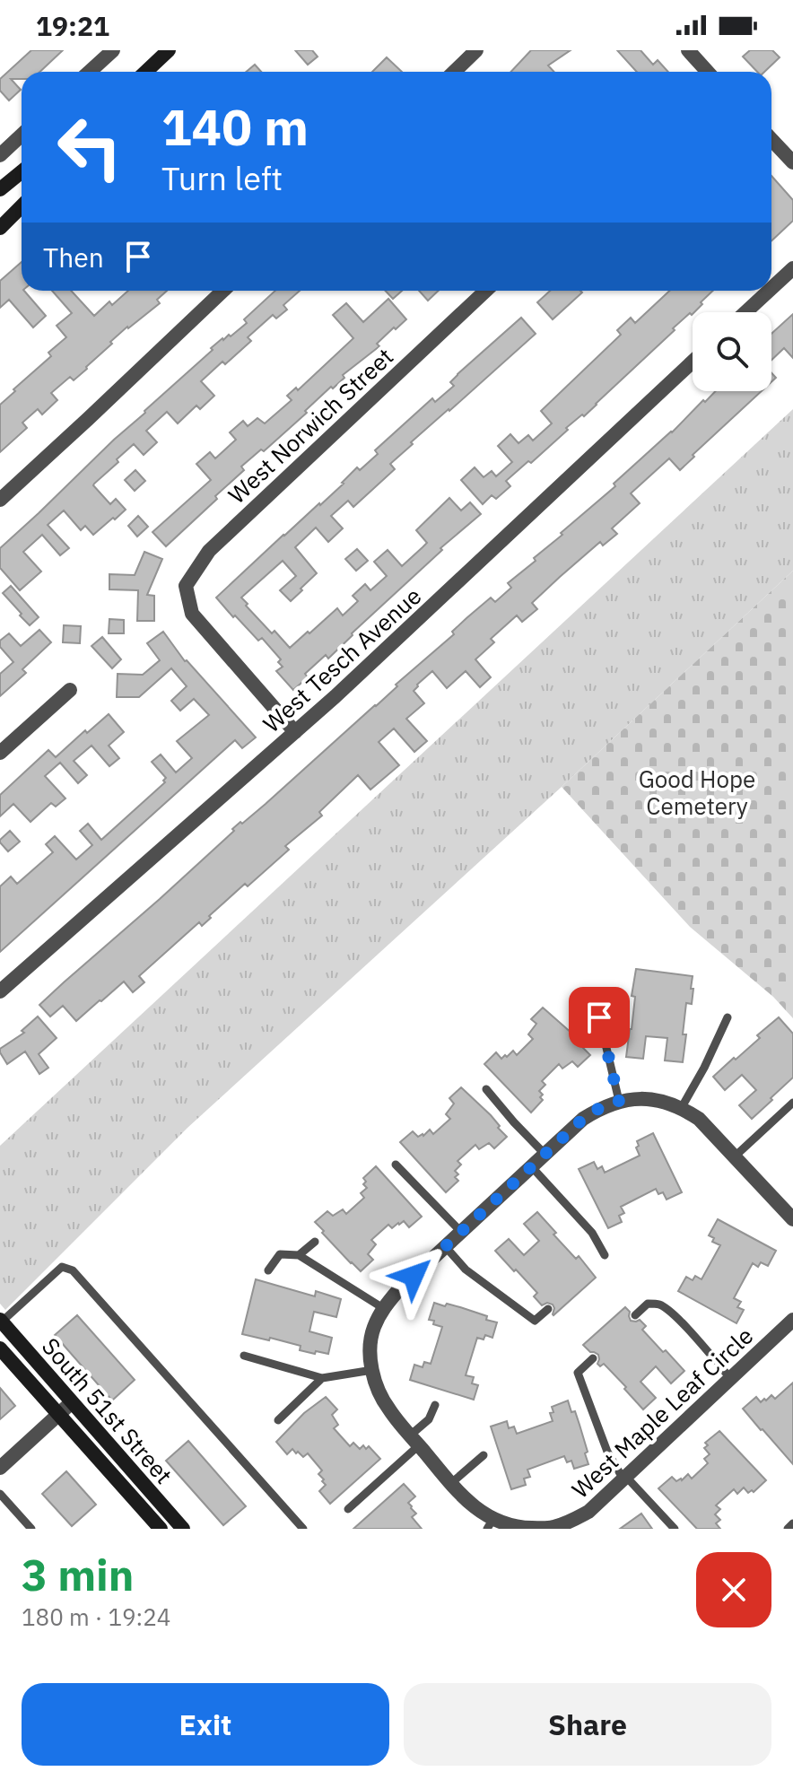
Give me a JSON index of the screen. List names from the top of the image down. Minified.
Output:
{"streets":{"street":["West Norwich Street","West Tesch Avenue","South 51st Street","West Maple Leaf Circle"]},"crossings":[["West Norwich Street","West Tesch Avenue"]],"parks":["Good Hope Cemetery"],"page":{"status":"19:21","turn":["140 m","Turn left"],"then":"Then","heading":["3 min","180 m · 19:24"],"buttons":["Exit","Share"]}}
